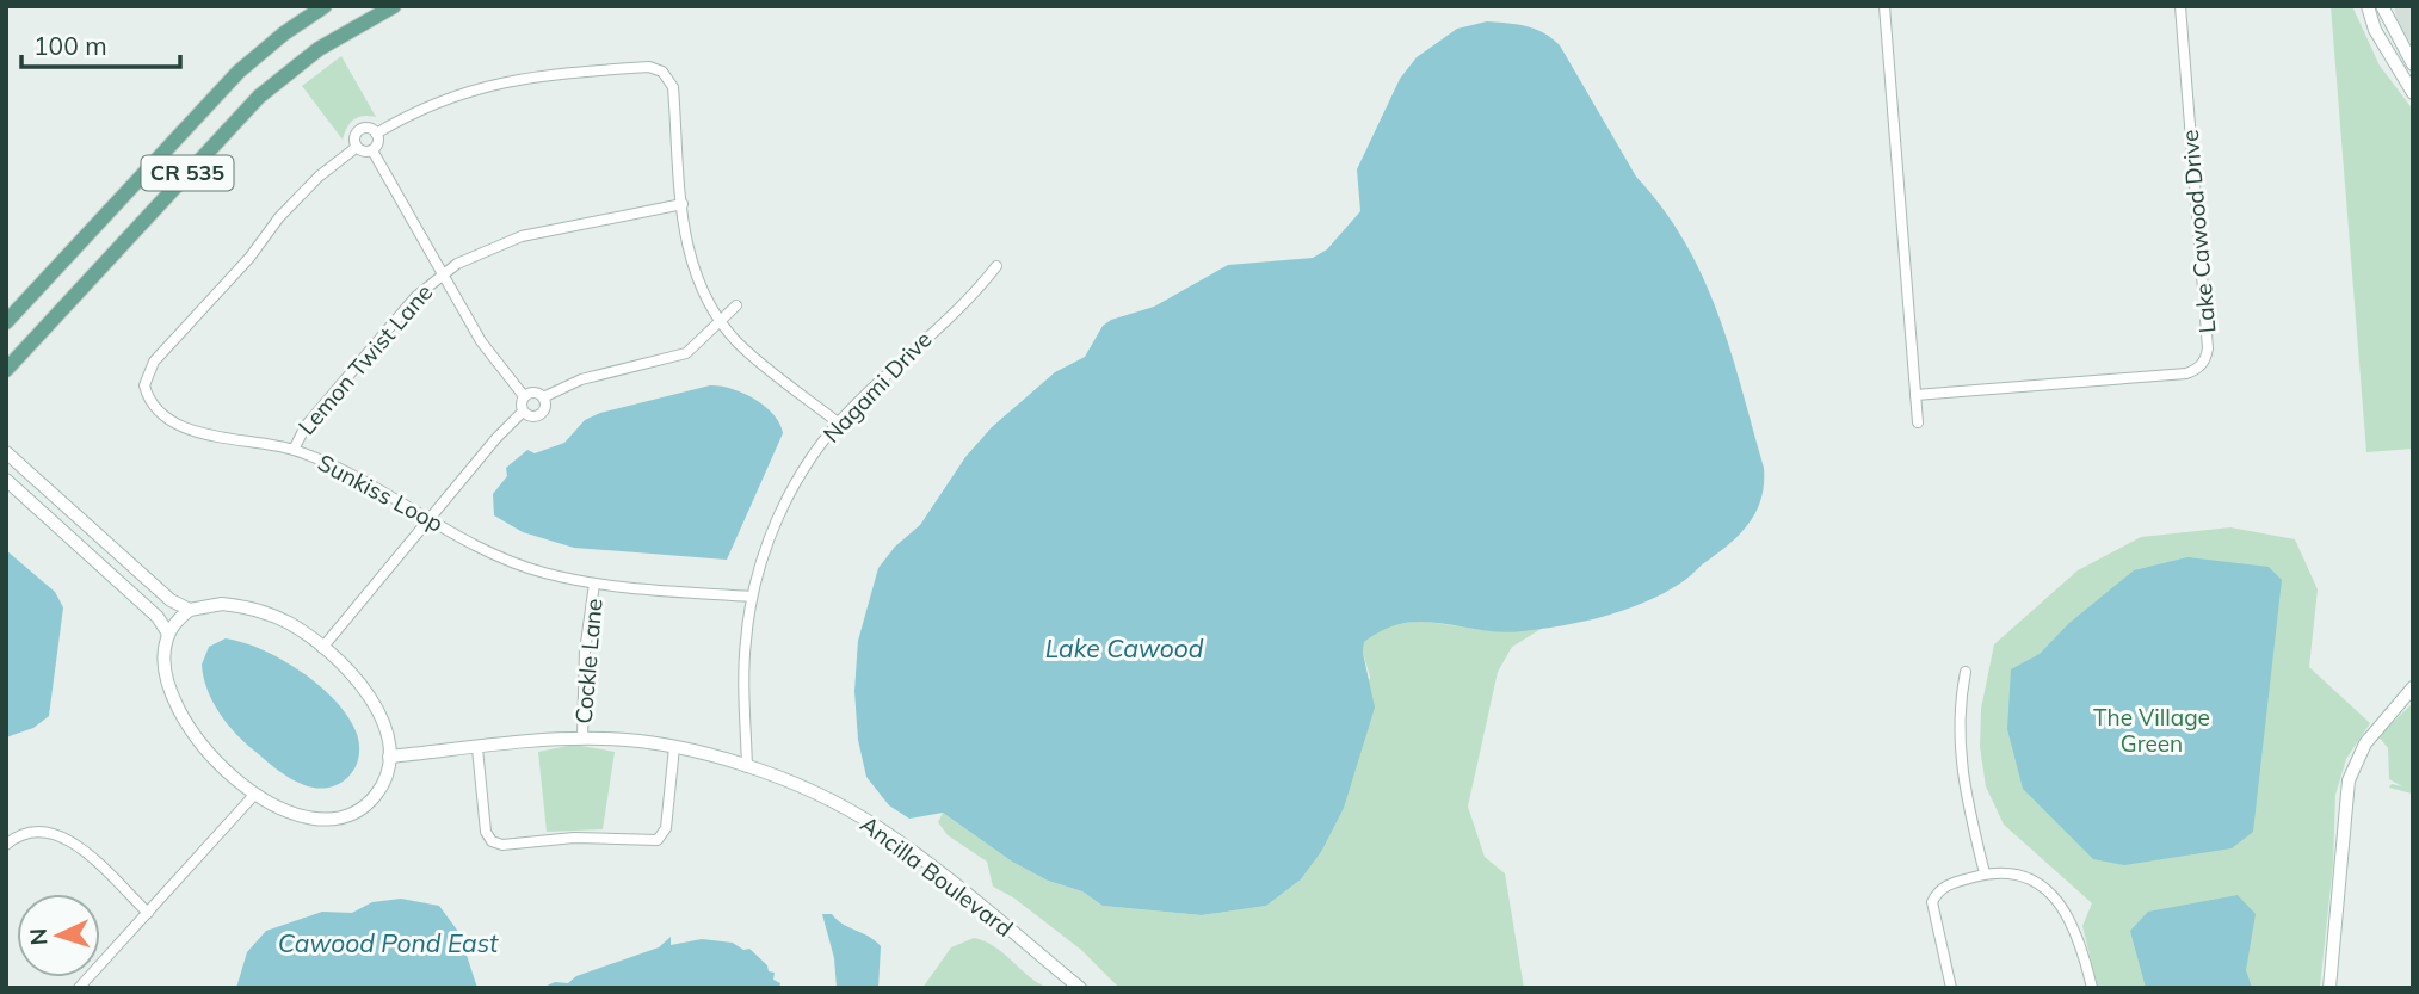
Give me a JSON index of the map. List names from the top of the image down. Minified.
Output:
{"streets":{"main road":["CR 535"],"street":["Lake Cawood Drive","Lemon Twist Lane","Nagami Drive","Sunkiss Loop","Cockle Lane","Ancilla Boulevard"]},"crossings":[["Lemon Twist Lane","Sunkiss Loop"],["Nagami Drive","Sunkiss Loop"],["Nagami Drive","Ancilla Boulevard"],["Sunkiss Loop","Cockle Lane"],["Cockle Lane","Ancilla Boulevard"]],"water":["Lake Cawood","Cawood Pond East"],"parks":["The Village Green"],"scale_bar":"100 m","north":"left"}
